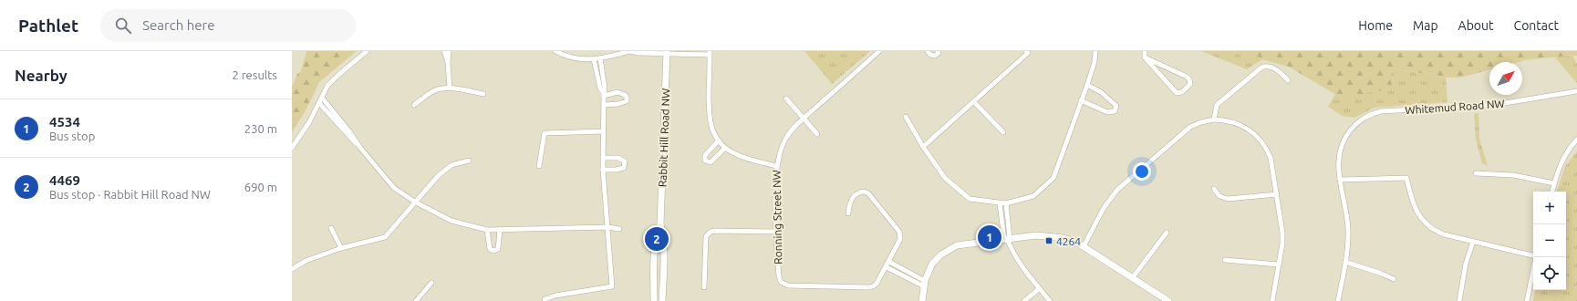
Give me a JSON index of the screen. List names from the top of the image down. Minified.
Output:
{"streets":{"street":["Whitemud Road NW","Rabbit Hill Road NW","Ronning Street NW"]},"places":{"transit":["4264"]},"north":"top right","page":{"header":"Pathlet","search":"Search here","nav":["Home","Map","About","Contact"],"heading":["Nearby","2 results"],"list":[{"mark":"1","name":"4534","note":"Bus stop","value":"230 m"},{"mark":"2","name":"4469","note":"Bus stop · Rabbit Hill Road NW","value":"690 m"}],"map_buttons":["+","−"],"pins":["1","2"]}}
